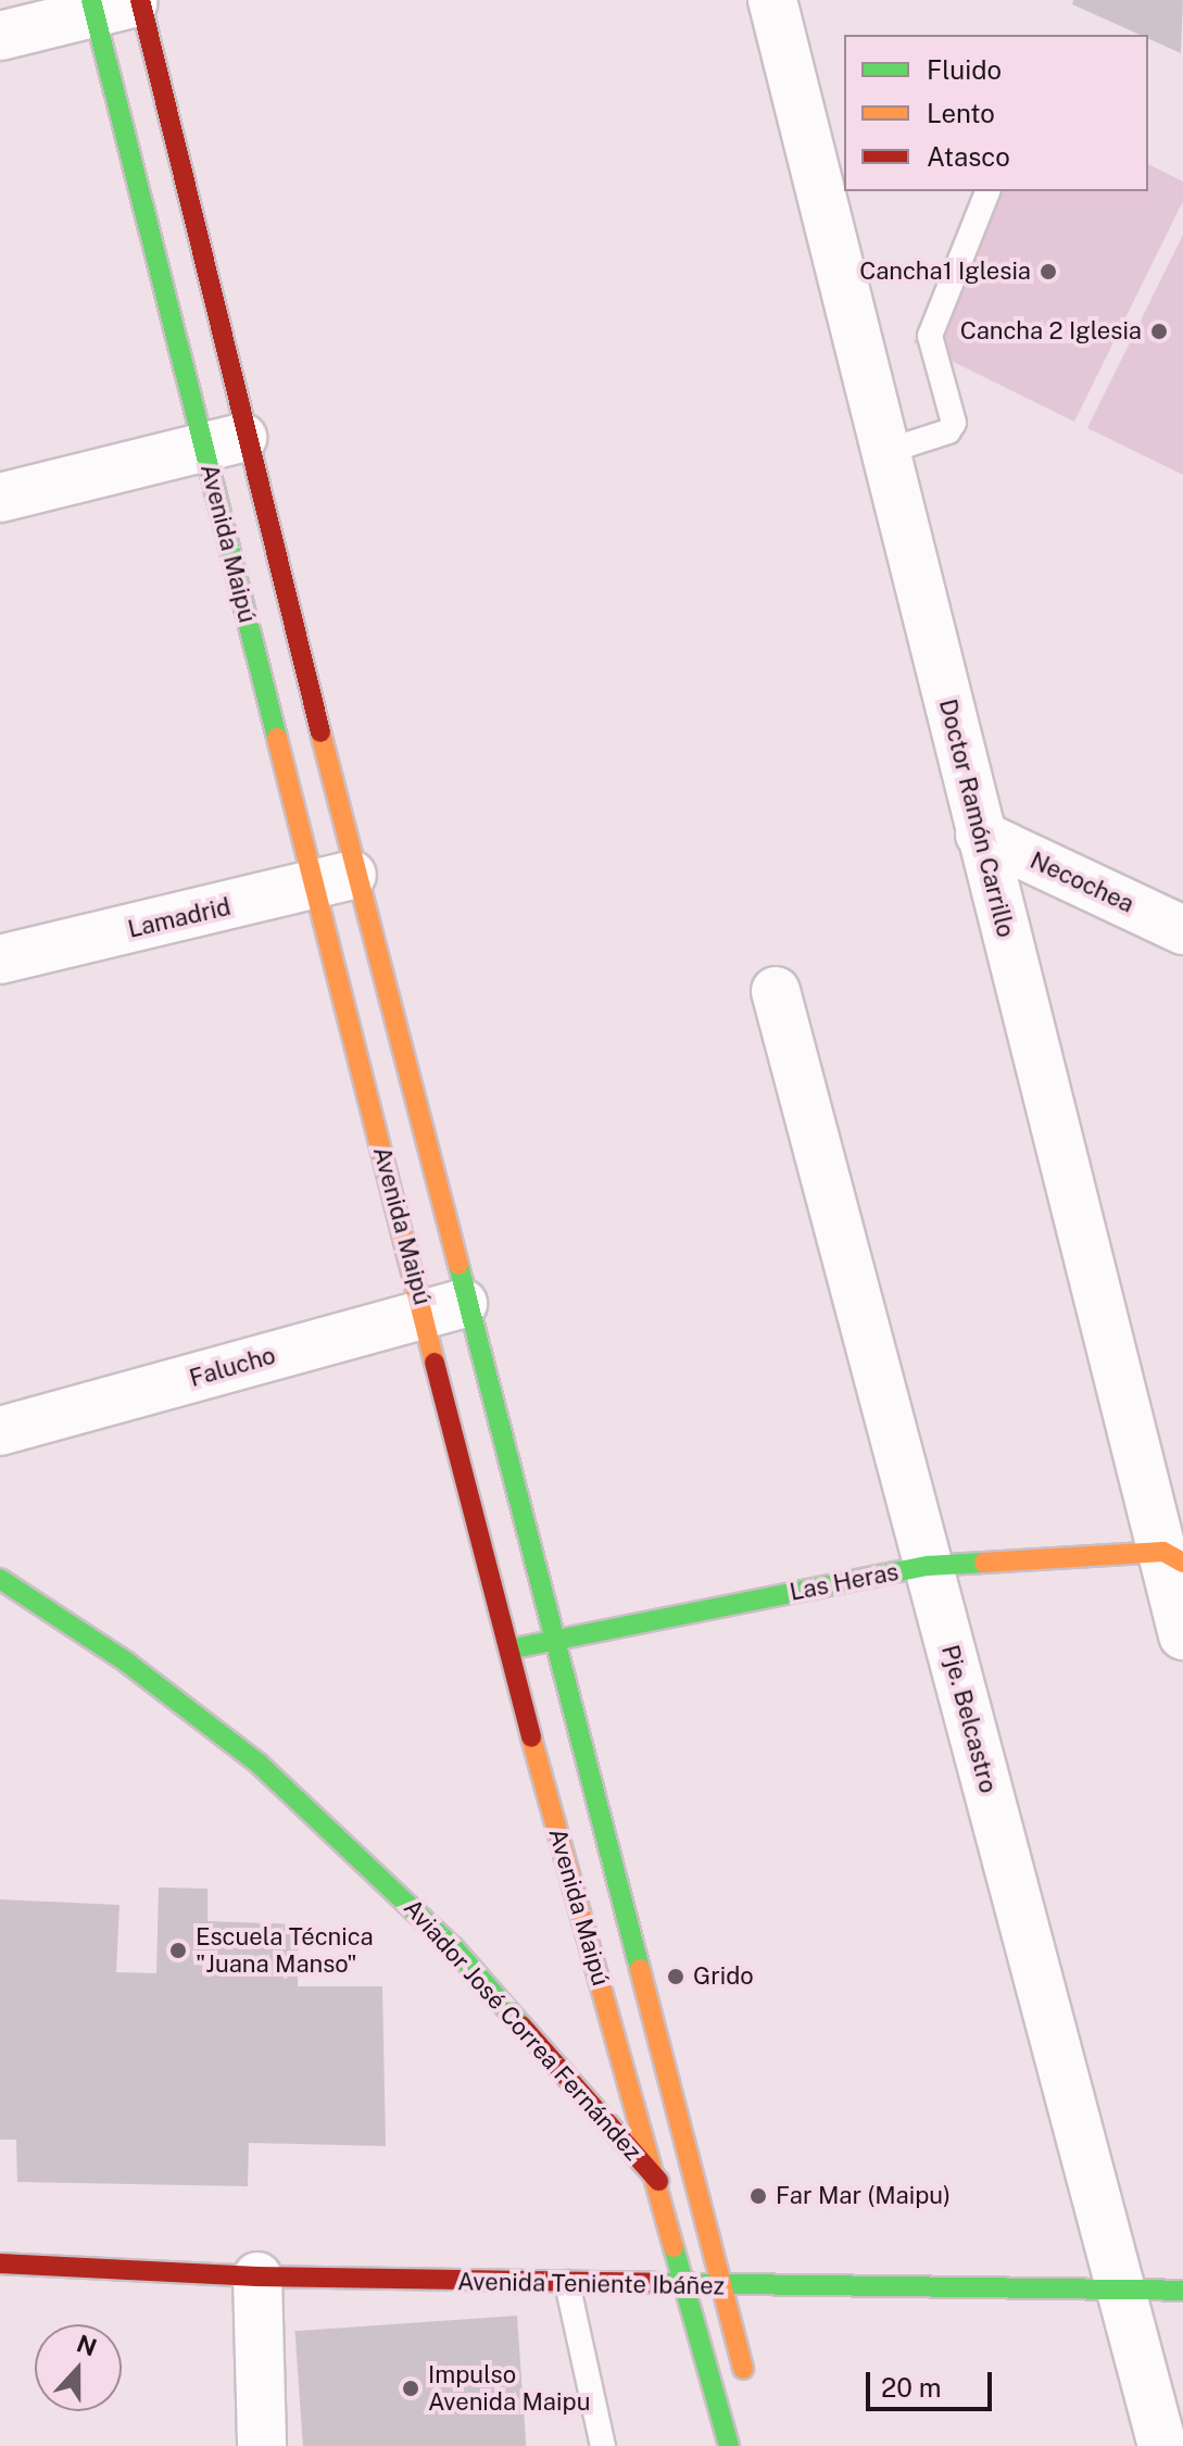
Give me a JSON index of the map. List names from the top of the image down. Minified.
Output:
{"streets":{"main road":["Avenida Maipú","Las Heras","Aviador José Correa Fernández","Avenida Teniente Ibáñez"],"street":["Doctor Ramón Carrillo","Necochea","Lamadrid","Falucho","Pje. Belcastro"]},"crossings":[["Avenida Maipú","Lamadrid"],["Avenida Maipú","Falucho"],["Avenida Maipú","Las Heras"],["Avenida Maipú","Aviador José Correa Fernández"],["Avenida Maipú","Avenida Teniente Ibáñez"],["Doctor Ramón Carrillo","Necochea"],["Doctor Ramón Carrillo","Las Heras"],["Las Heras","Pje. Belcastro"],["Pje. Belcastro","Avenida Teniente Ibáñez"],["Aviador José Correa Fernández","Avenida Teniente Ibáñez"]],"places":["Cancha1 Iglesia","Cancha 2 Iglesia","Escuela Técnica \"Juana Manso\"","Grido","Far Mar (Maipu)","Impulso Avenida Maipu"],"legend":["Fluido","Lento","Atasco"],"scale_bar":"20 m","north":"top"}
